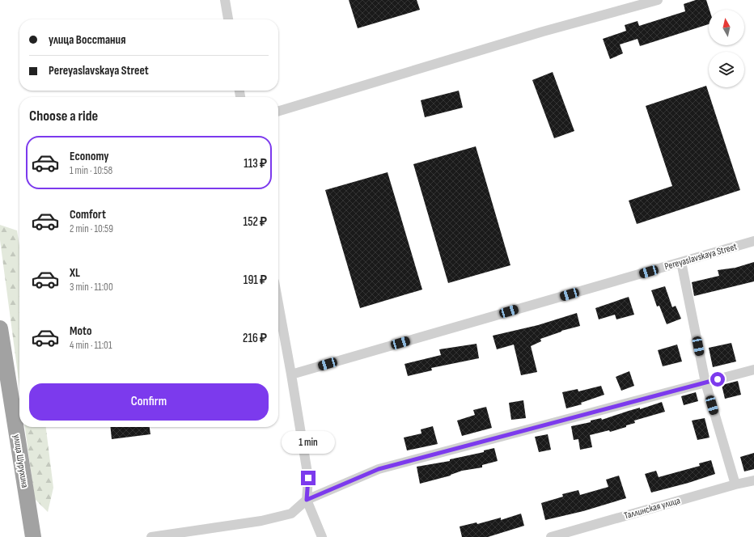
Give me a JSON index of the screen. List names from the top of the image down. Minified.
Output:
{"streets":{"highway":["улица Шурухина"],"street":["Pereyaslavskaya Street","Таллинская улица"]},"north":"top","page":{"banner":["улица Восстания","Pereyaslavskaya Street"],"heading":"Choose a ride","list":[{"name":"Economy","note":"1 min · 10:58","value":"113 ₽"},{"name":"Comfort","note":"2 min · 10:59","value":"152 ₽"},{"name":"XL","note":"3 min · 11:00","value":"191 ₽"},{"name":"Moto","note":"4 min · 11:01","value":"216 ₽"}],"buttons":"Confirm","bubble":"1 min"}}
